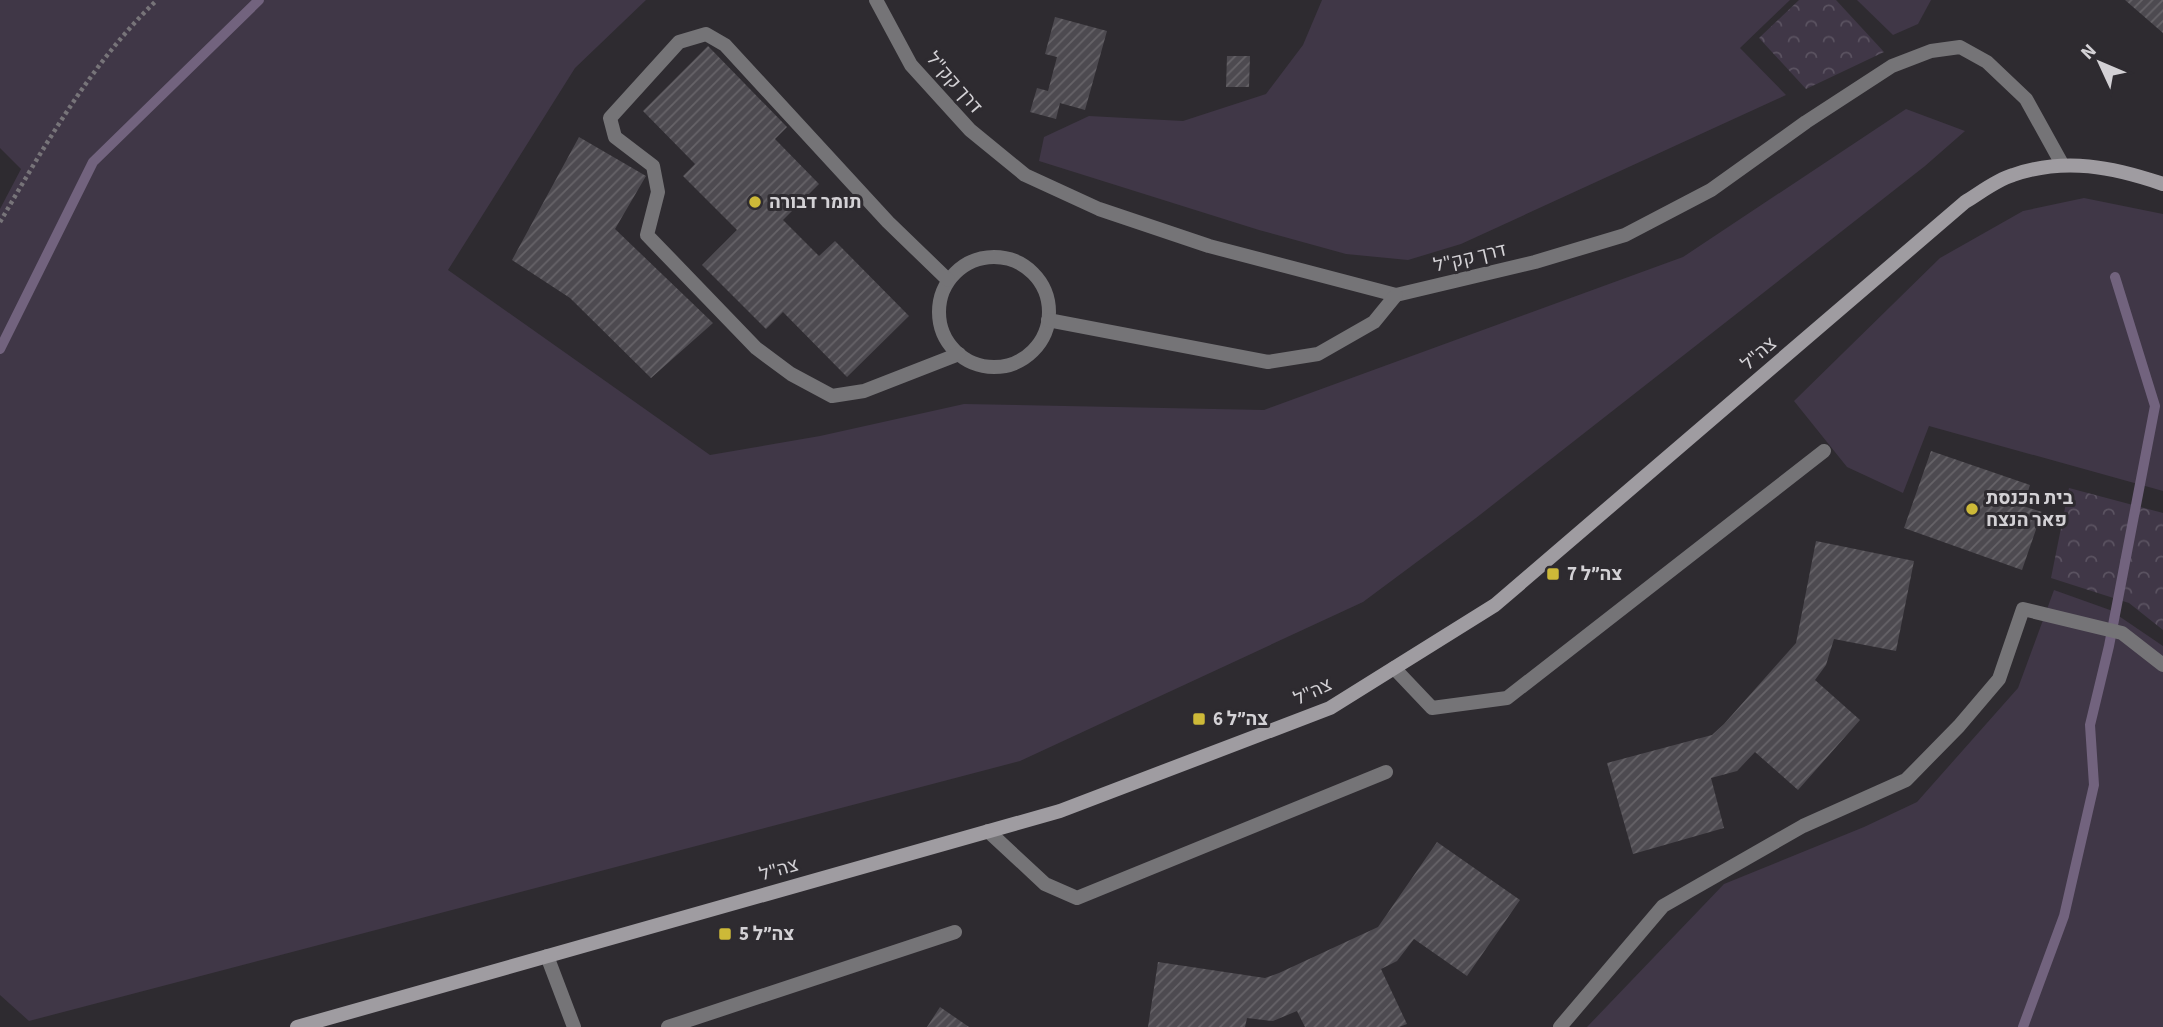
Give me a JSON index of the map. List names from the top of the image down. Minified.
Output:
{"streets":{"street":["דרך קק\"ל","צה\"ל"]},"crossings":[["דרך קק\"ל","צה\"ל"]],"places":{"other":["תומר דבורה","בית הכנסת פאר הנצח"],"transit":["צה״ל 7","צה״ל 6","צה״ל 5"]},"north":"top left"}
